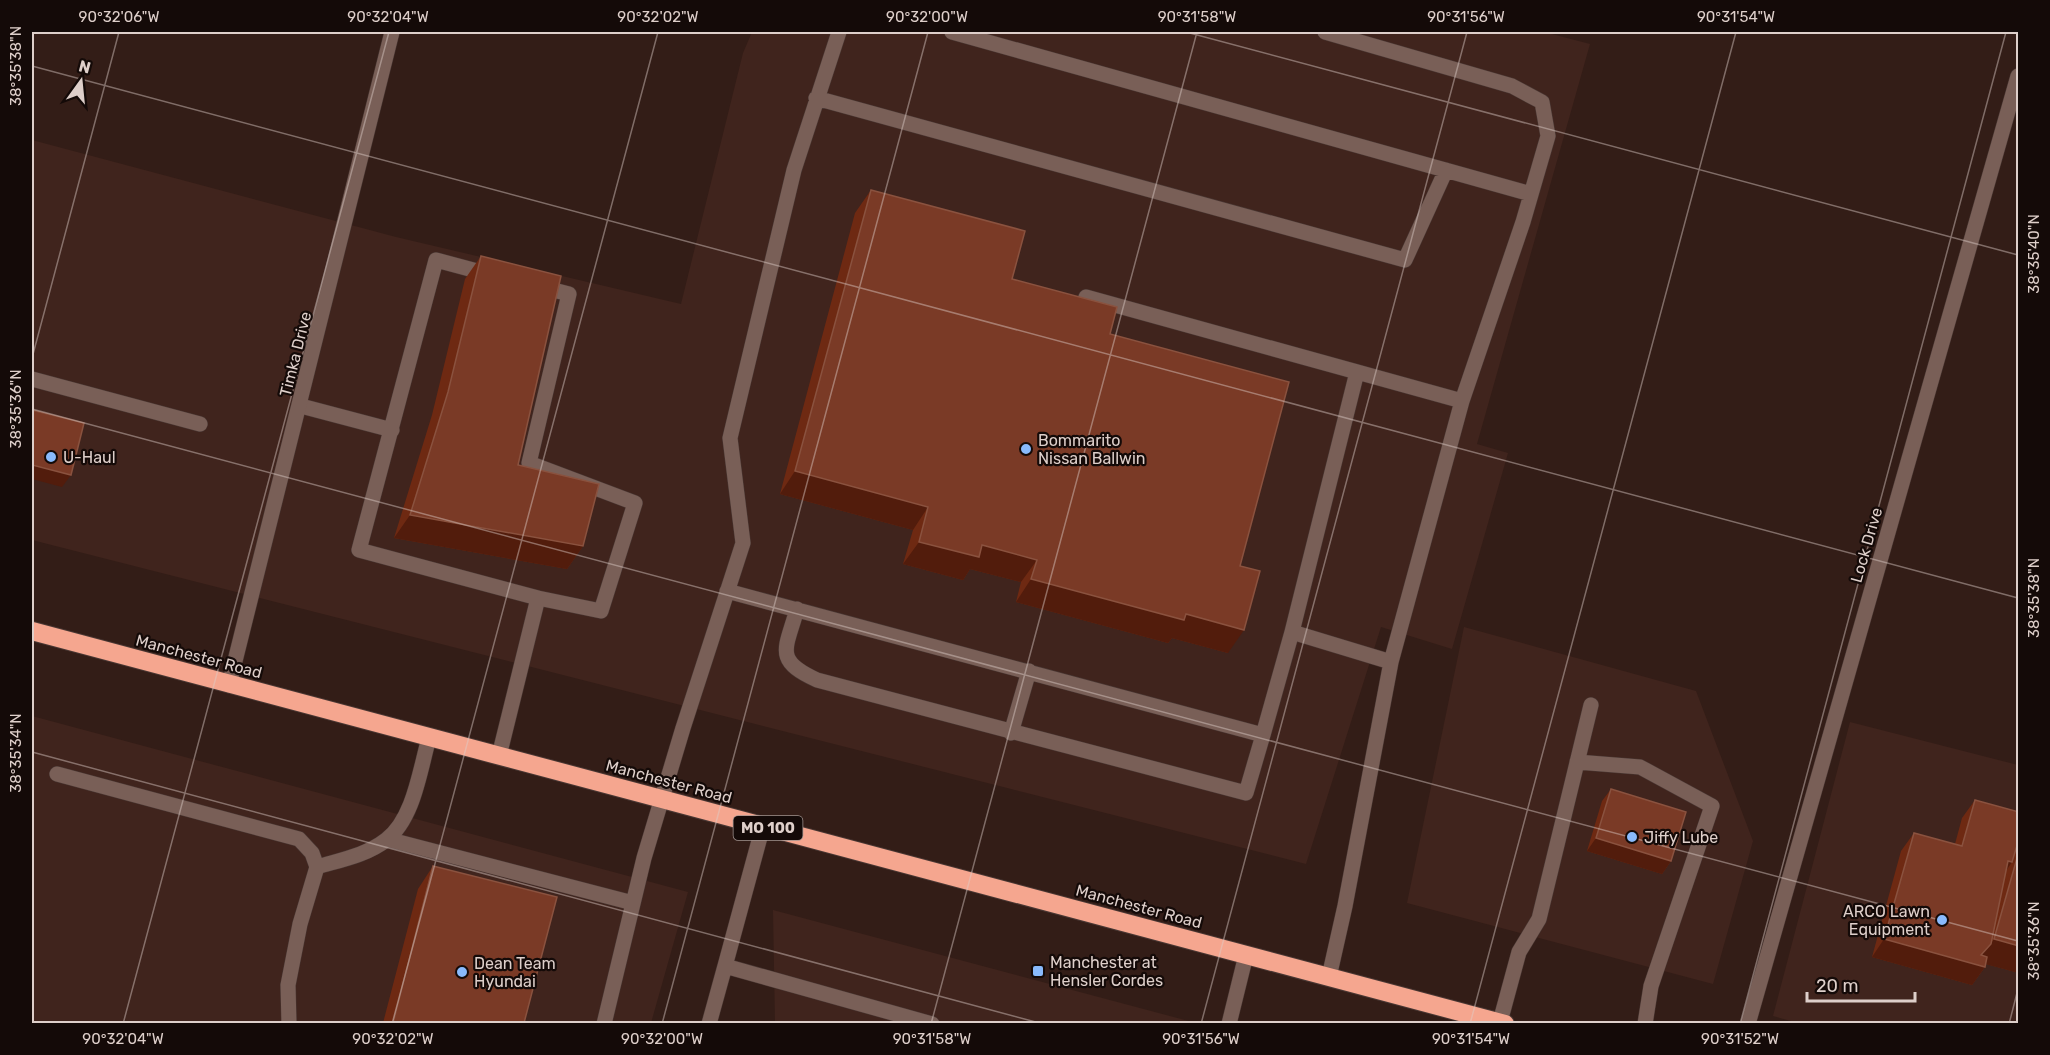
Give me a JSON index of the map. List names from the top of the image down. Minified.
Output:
{"streets":{"highway":["Manchester Road","MO 100"],"street":["Timka Drive","Lock Drive"]},"crossings":[["Timka Drive","Manchester Road"]],"places":{"other":["Bommarito Nissan Ballwin","U-Haul","Jiffy Lube","ARCO Lawn Equipment","Dean Team Hyundai"],"transit":["Manchester at Hensler Cordes"]},"scale_bar":"20 m","north":"top","coordinates":["90°32'06\"W","90°32'04\"W","90°32'02\"W","90°32'00\"W","90°31'58\"W","90°31'56\"W","90°31'54\"W","38°35'38\"N","38°35'40\"N","38°35'36\"N","38°35'34\"N","90°31'52\"W"]}
